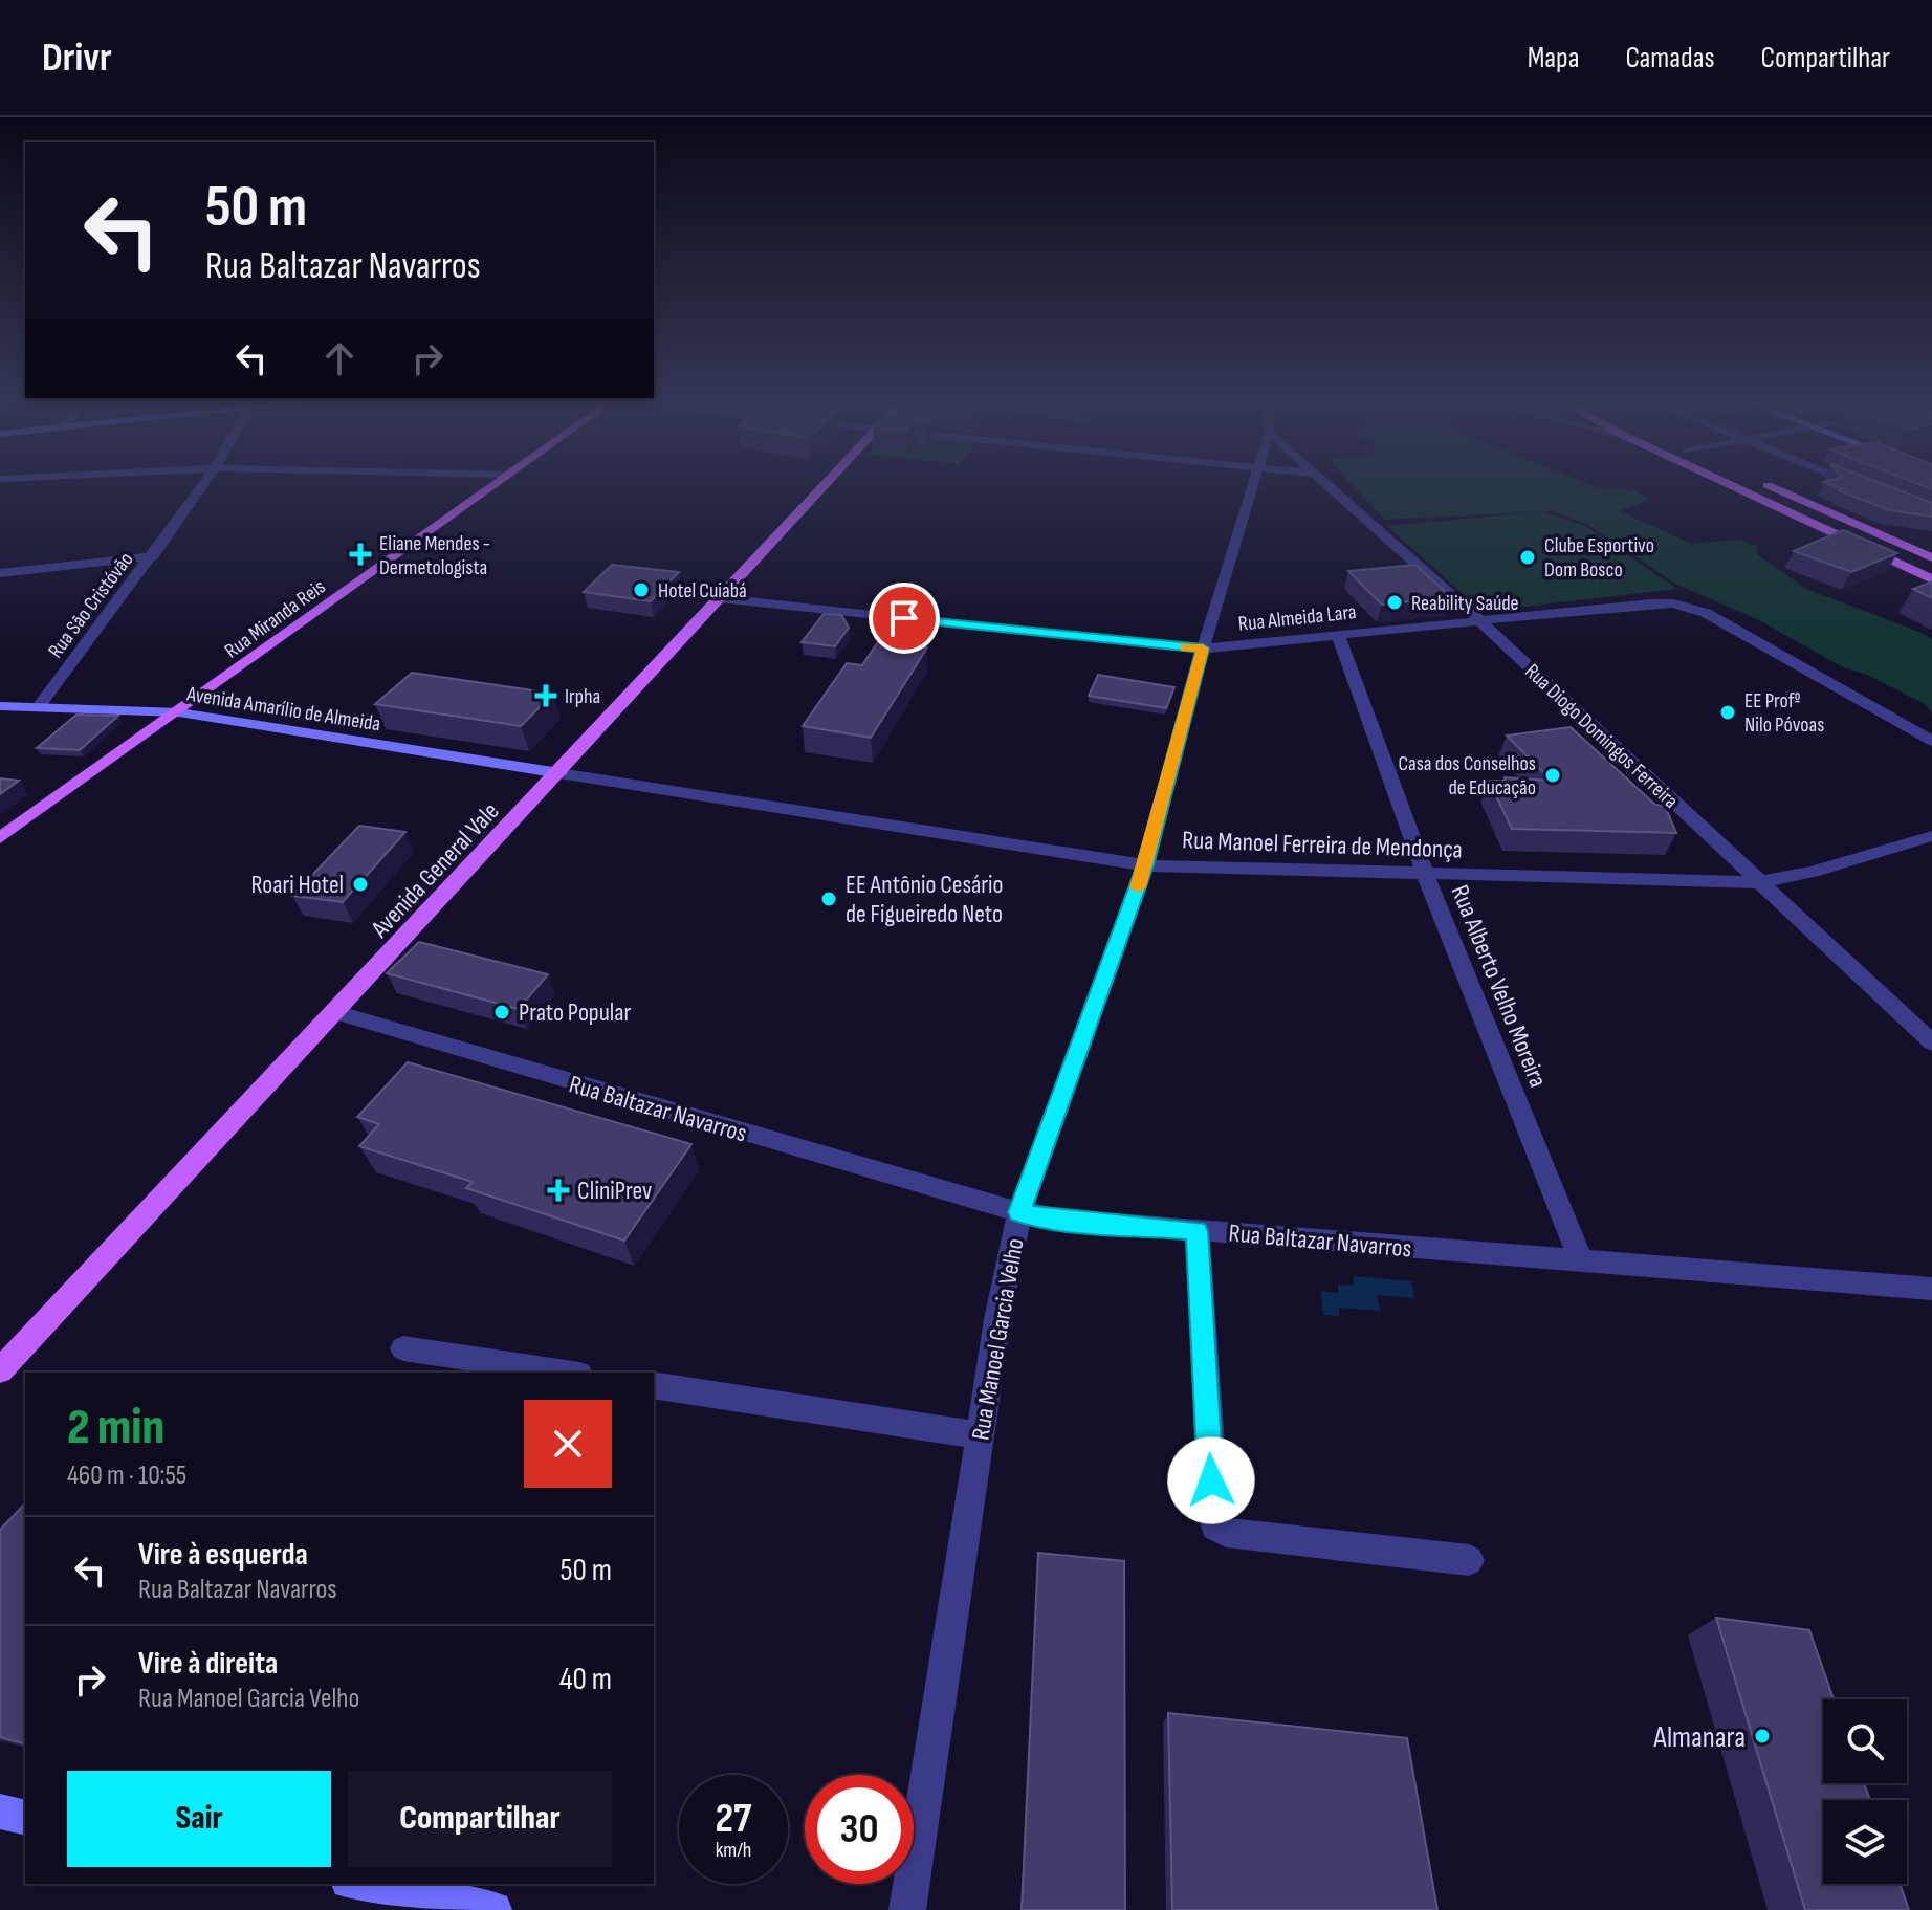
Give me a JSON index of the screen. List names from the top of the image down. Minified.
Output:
{"streets":{"main road":["Rua Miranda Reis","Avenida General Vale"],"street":["Rua São Cristóvão","Rua Almeida Lara","Avenida Amarílio de Almeida","Rua Diogo Domingos Ferreira","Rua Manoel Ferreira de Mendonça","Rua Alberto Velho Moreira","Rua Baltazar Navarros","Rua Manoel Garcia Velho"]},"crossings":[["Rua São Cristóvão","Avenida Amarílio de Almeida"],["Rua Almeida Lara","Rua Diogo Domingos Ferreira"],["Rua Almeida Lara","Avenida General Vale"],["Rua Almeida Lara","Rua Alberto Velho Moreira"],["Rua Almeida Lara","Rua Manoel Garcia Velho"],["Rua Miranda Reis","Avenida Amarílio de Almeida"],["Avenida Amarílio de Almeida","Rua Manoel Ferreira de Mendonça"],["Avenida Amarílio de Almeida","Avenida General Vale"],["Rua Diogo Domingos Ferreira","Rua Manoel Ferreira de Mendonça"],["Rua Manoel Ferreira de Mendonça","Avenida General Vale"],["Rua Manoel Ferreira de Mendonça","Rua Alberto Velho Moreira"],["Rua Manoel Ferreira de Mendonça","Rua Manoel Garcia Velho"],["Avenida General Vale","Rua Baltazar Navarros"],["Rua Alberto Velho Moreira","Rua Baltazar Navarros"],["Rua Baltazar Navarros","Rua Manoel Garcia Velho"]],"places":{"health":["Eliane Mendes - Dermetologista","Irpha","CliniPrev"],"other":["Clube Esportivo Dom Bosco","Hotel Cuiabá","Reability Saúde","EE Profº Nilo Póvoas","Casa dos Conselhos de Educação","Roari Hotel","EE Antônio Cesário de Figueiredo Neto","Prato Popular","Almanara"]},"page":{"header":"Drivr","nav":["Mapa","Camadas","Compartilhar"],"turn":["50 m","Rua Baltazar Navarros"],"heading":["2 min","460 m · 10:55"],"list":[{"name":"Vire à esquerda","note":"Rua Baltazar Navarros","value":"50 m"},{"name":"Vire à direita","note":"Rua Manoel Garcia Velho","value":"40 m"}],"buttons":["Sair","Compartilhar"],"speed":"27 km/h","limit":"30"}}
